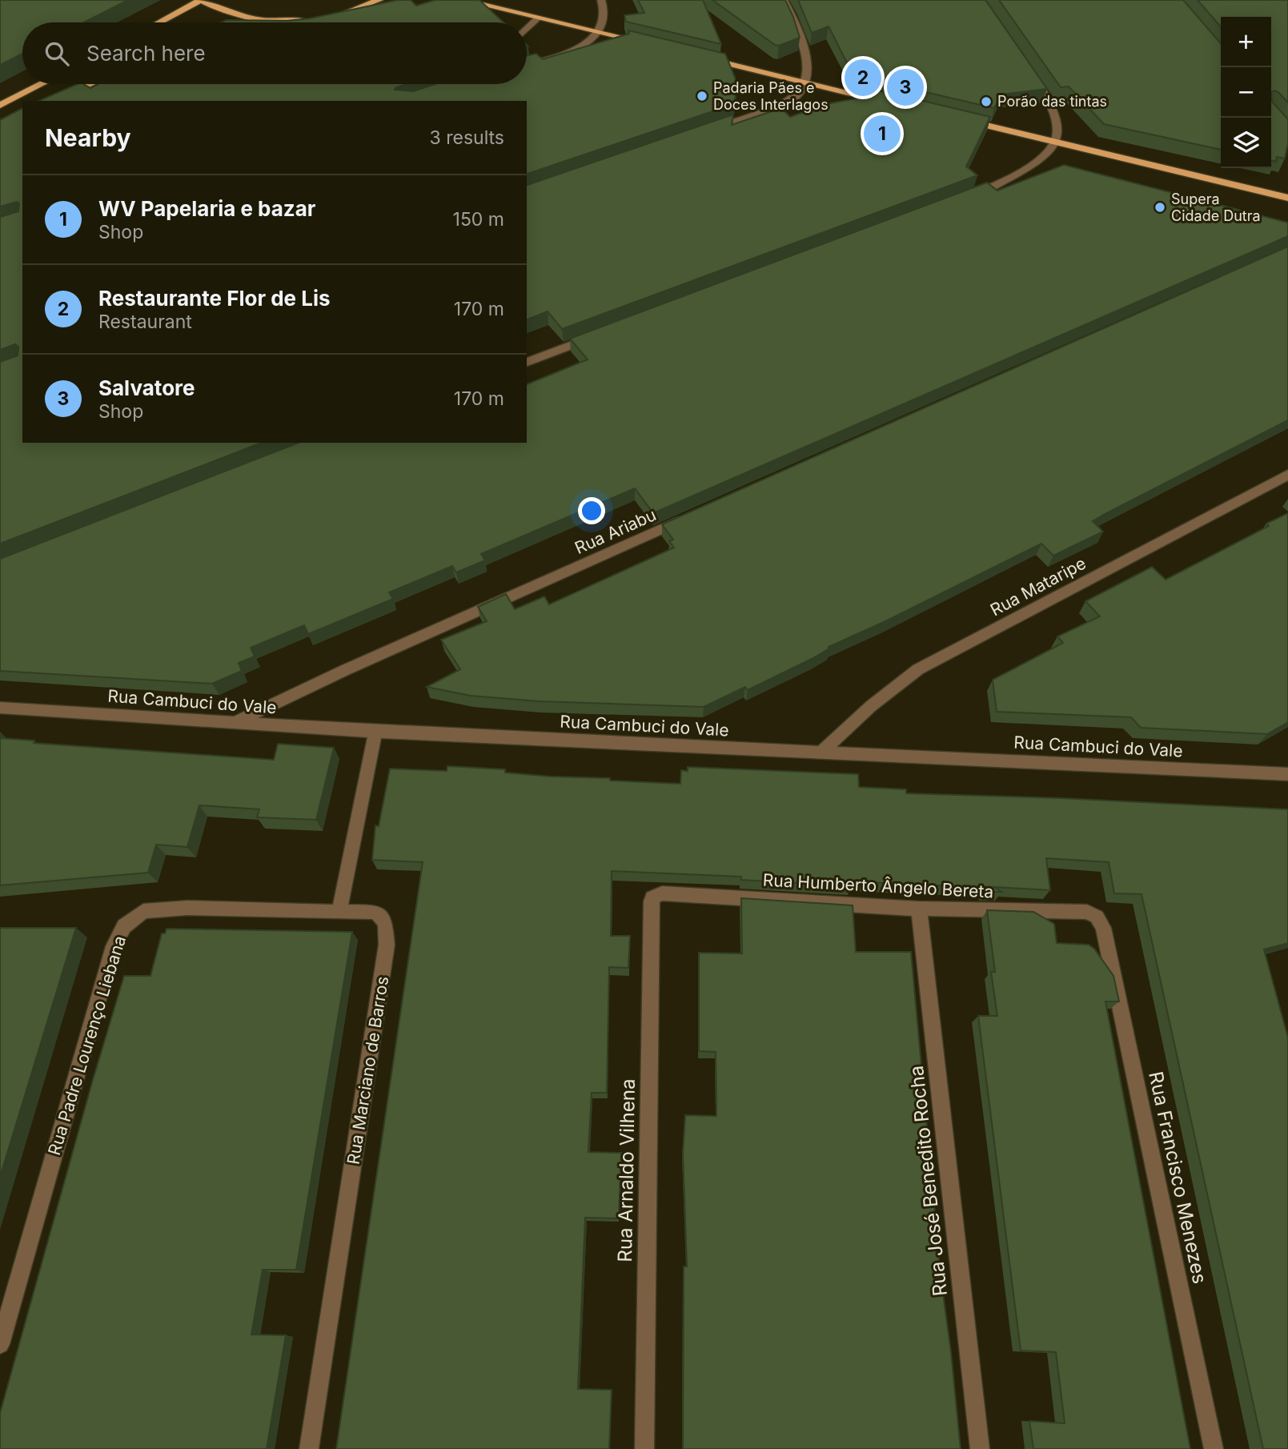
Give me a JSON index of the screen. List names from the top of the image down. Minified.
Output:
{"streets":{"street":["Rua Ariabu","Rua Mataripe","Rua Cambuci do Vale","Rua Humberto Ângelo Bereta","Rua Padre Lourenço Liebana","Rua Marciano de Barros","Rua Arnaldo Vilhena","Rua Francisco Menezes","Rua José Benedito Rocha"]},"crossings":[["Rua Ariabu","Rua Cambuci do Vale"],["Rua Mataripe","Rua Cambuci do Vale"],["Rua Humberto Ângelo Bereta","Rua Arnaldo Vilhena"],["Rua Humberto Ângelo Bereta","Rua Francisco Menezes"],["Rua Humberto Ângelo Bereta","Rua José Benedito Rocha"],["Rua Padre Lourenço Liebana","Rua Marciano de Barros"]],"places":["Padaria Pães e Doces Interlagos","Porão das tintas","Supera Cidade Dutra"],"page":{"map_buttons":["+","−"],"search":"Search here","pins":["2","3","1"],"heading":["Nearby","3 results"],"list":[{"mark":"1","name":"WV Papelaria e bazar","note":"Shop","value":"150 m"},{"mark":"2","name":"Restaurante Flor de Lis","note":"Restaurant","value":"170 m"},{"mark":"3","name":"Salvatore","note":"Shop","value":"170 m"}]}}
